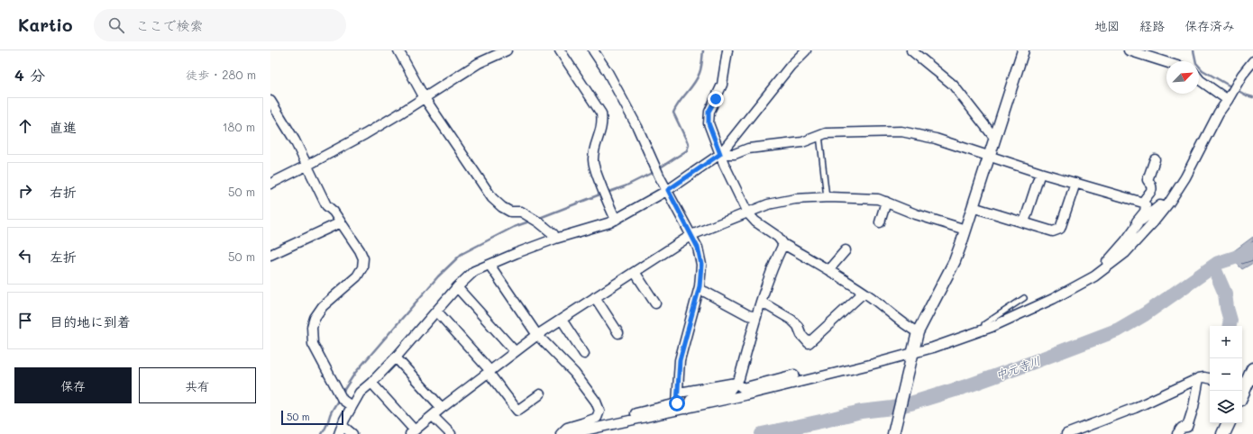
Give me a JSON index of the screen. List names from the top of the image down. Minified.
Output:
{"water":["中元寺川"],"scale_bar":"50 m","north":"top right","page":{"header":"Kartio","search":"ここで検索","nav":["地図","経路","保存済み"],"heading":["4 分","徒歩 · 280 m"],"list":[["直進","180 m"],["右折","50 m"],["左折","50 m"],"目的地に到着"],"map_buttons":["+","−"],"buttons":["保存","共有"],"scale":"50 m"}}
